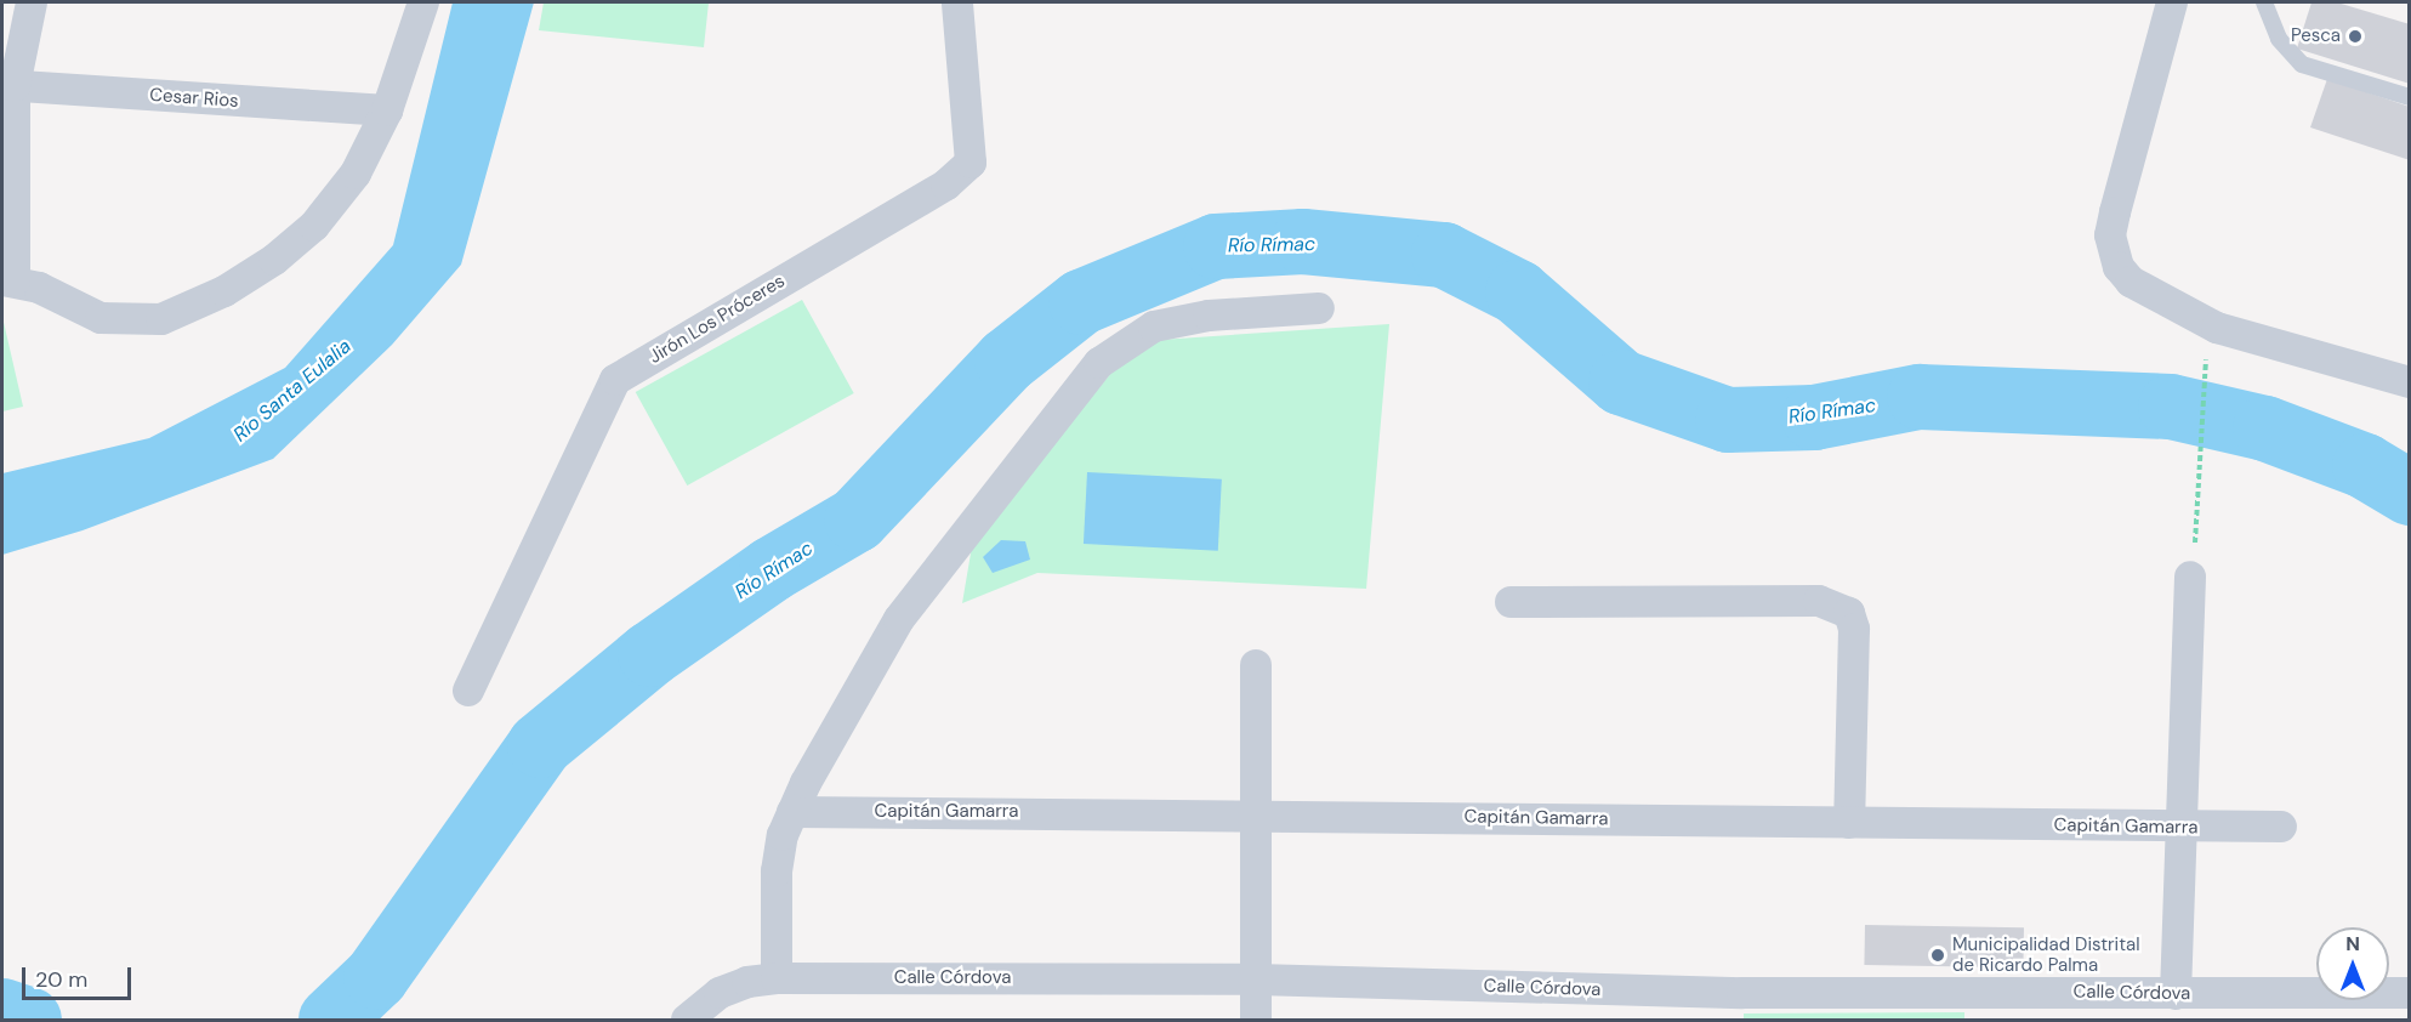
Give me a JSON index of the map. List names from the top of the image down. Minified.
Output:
{"streets":{"street":["Cesar Rios","Jirón Los Próceres","Capitán Gamarra","Calle Córdova"]},"water":["Río Rímac","Río Santa Eulalia"],"places":["Pesca","Municipalidad Distrital de Ricardo Palma"],"scale_bar":"20 m","north":"top"}
